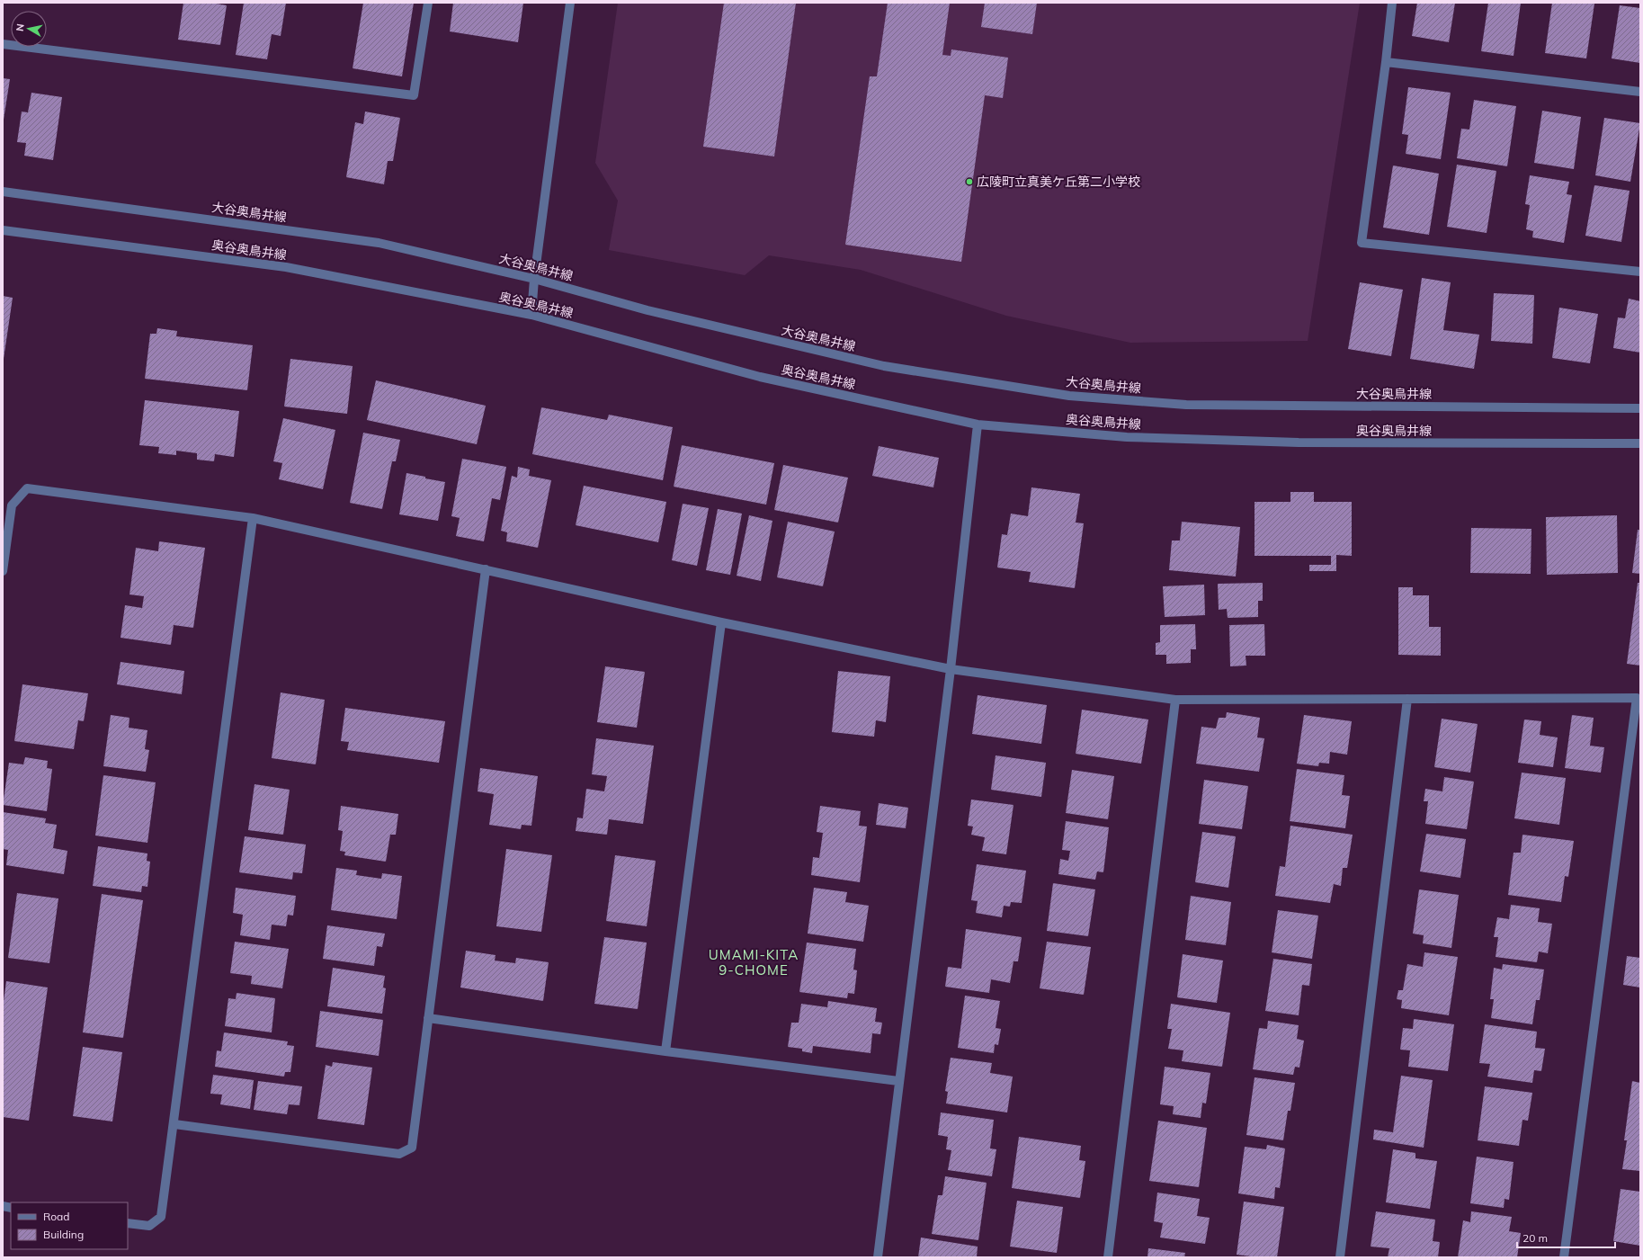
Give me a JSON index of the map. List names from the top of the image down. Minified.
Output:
{"streets":{"street":["大谷奥鳥井線","奥谷奥鳥井線"]},"districts":["UMAMI-KITA 9-CHOME"],"places":["広陵町立真美ケ丘第二小学校"],"legend":["Road","Building"],"scale_bar":"20 m","north":"left"}
